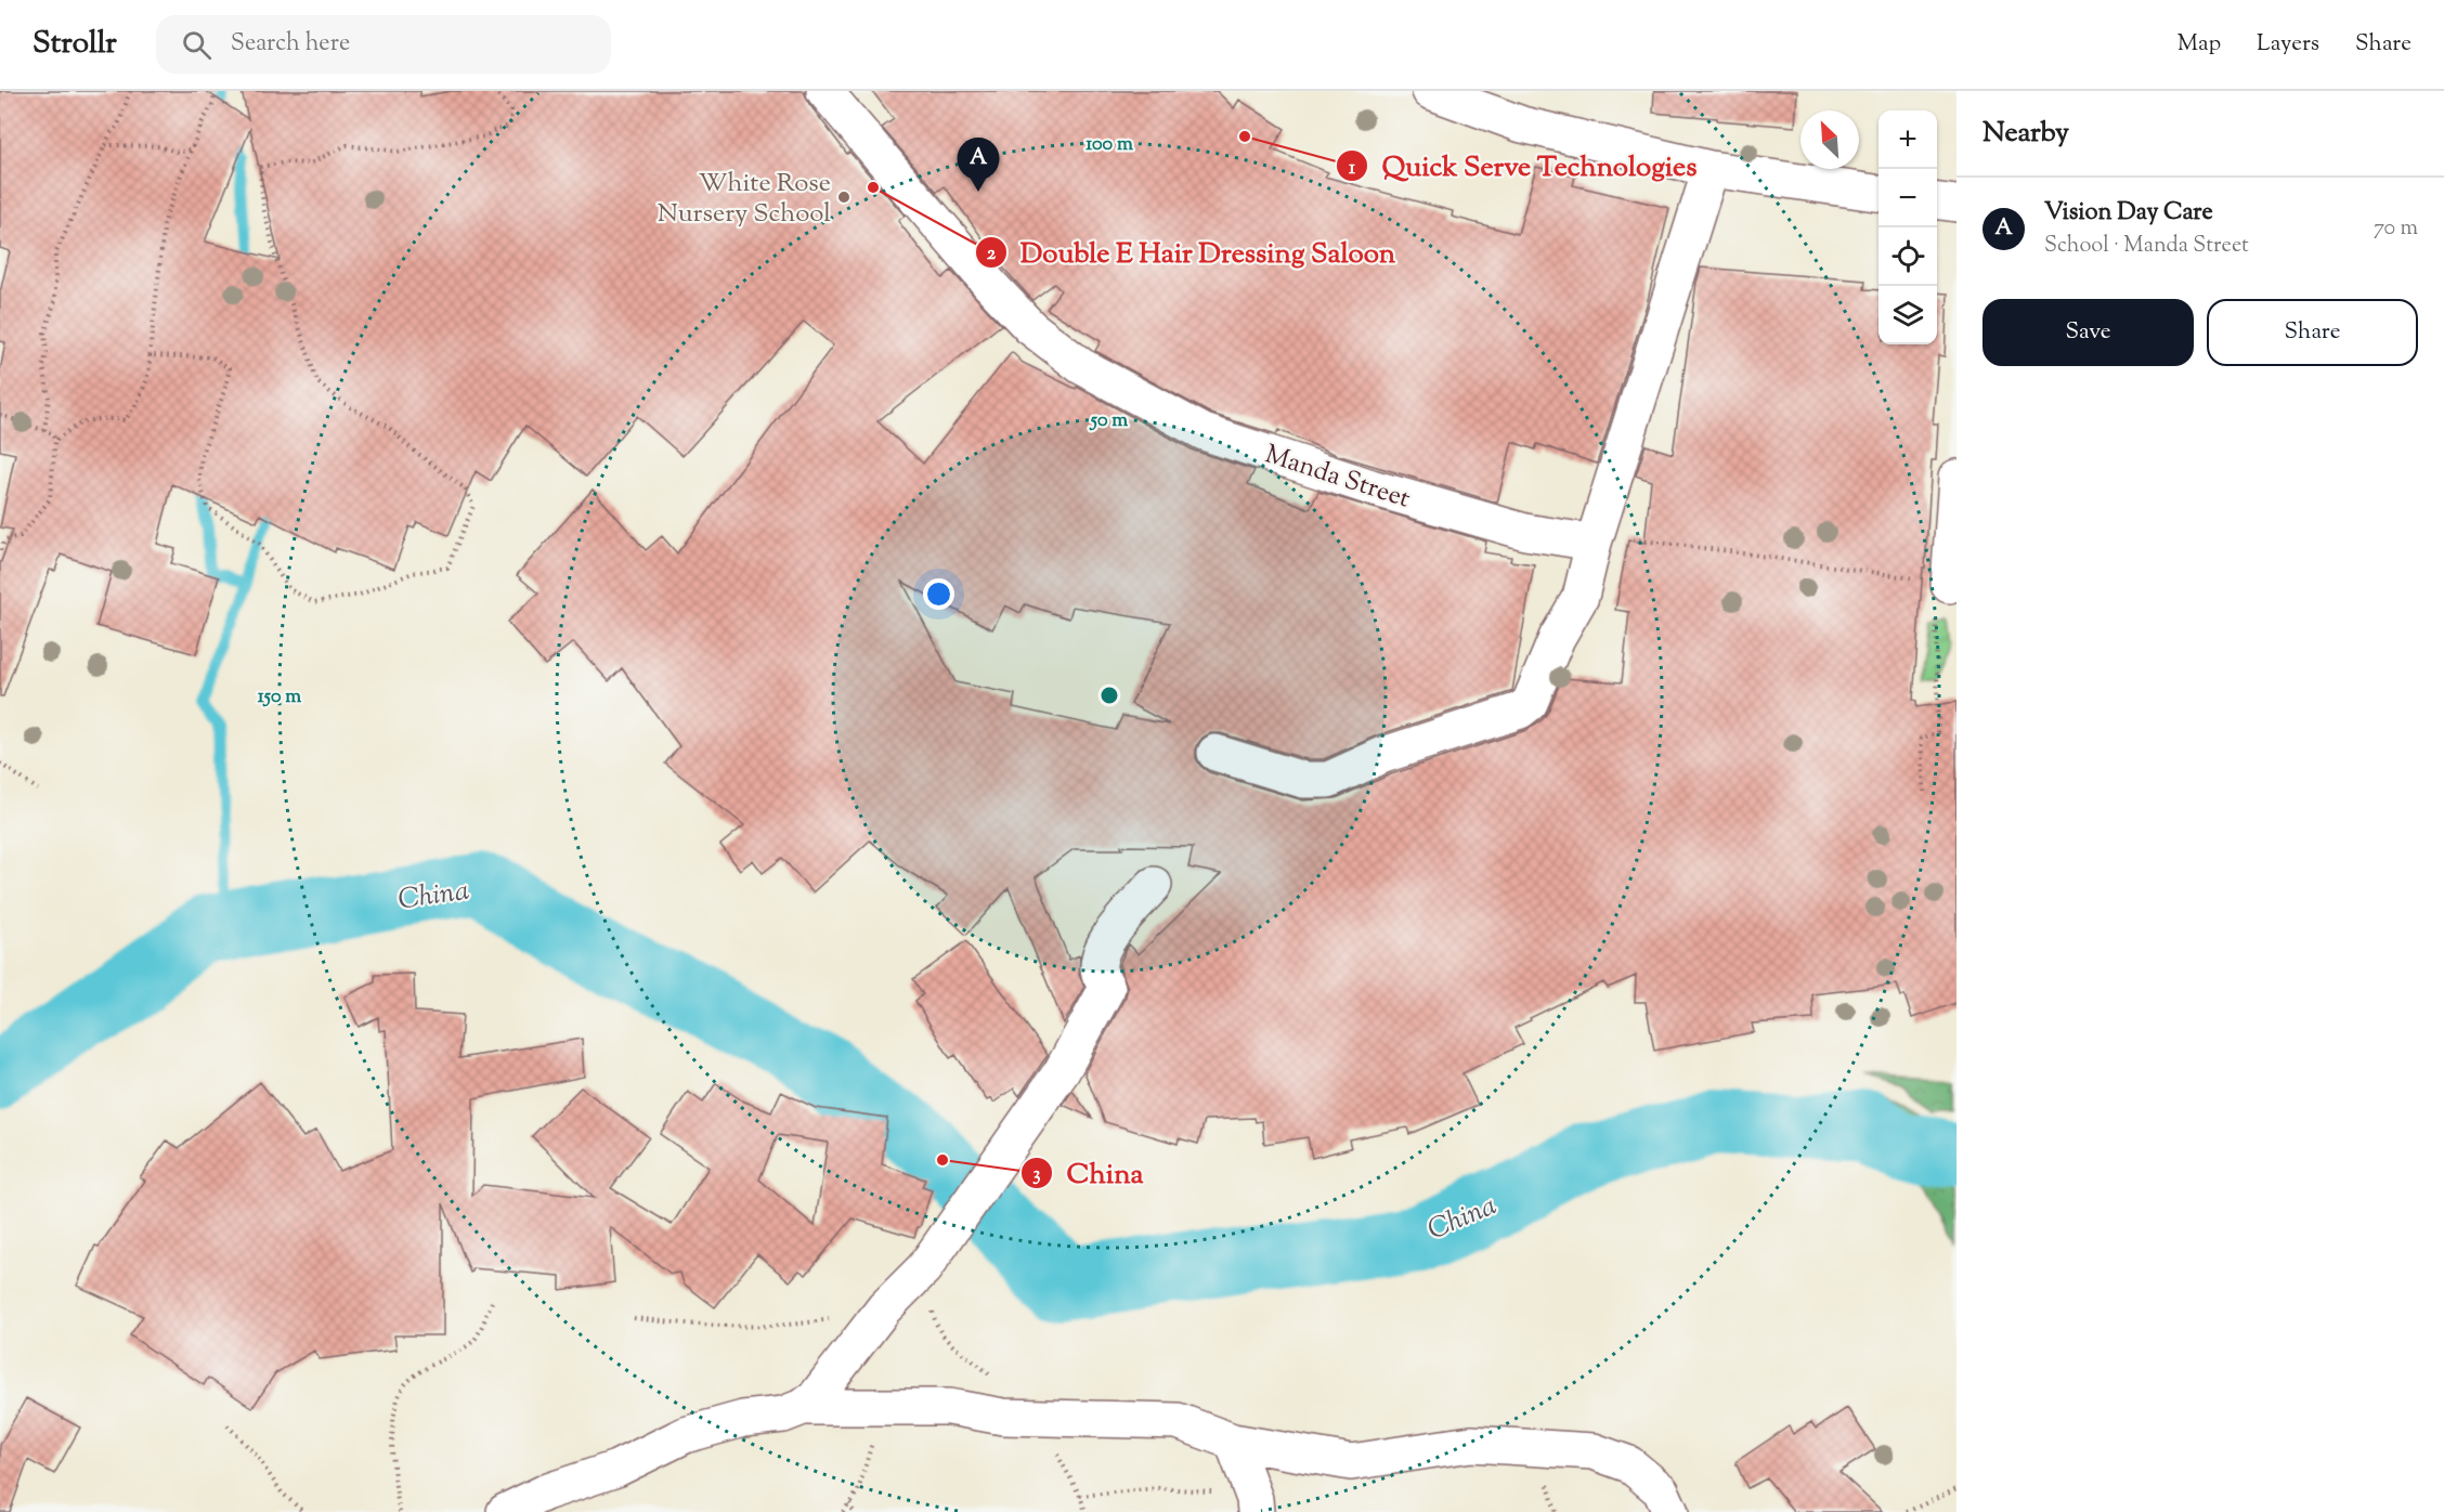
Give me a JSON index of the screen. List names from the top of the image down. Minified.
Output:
{"streets":{"street":["Manda Street"]},"water":["China"],"places":["Quick Serve Technologies","Double E Hair Dressing Saloon","White Rose Nursery School","China"],"north":"top left","page":{"header":"Strollr","search":"Search here","nav":["Map","Layers","Share"],"heading":"Nearby","map_buttons":["+","−"],"pins":"A","list":[{"mark":"A","name":"Vision Day Care","note":"School · Manda Street","value":"70 m"}],"buttons":["Save","Share"]},"rings":["100 m","50 m","150 m"]}
